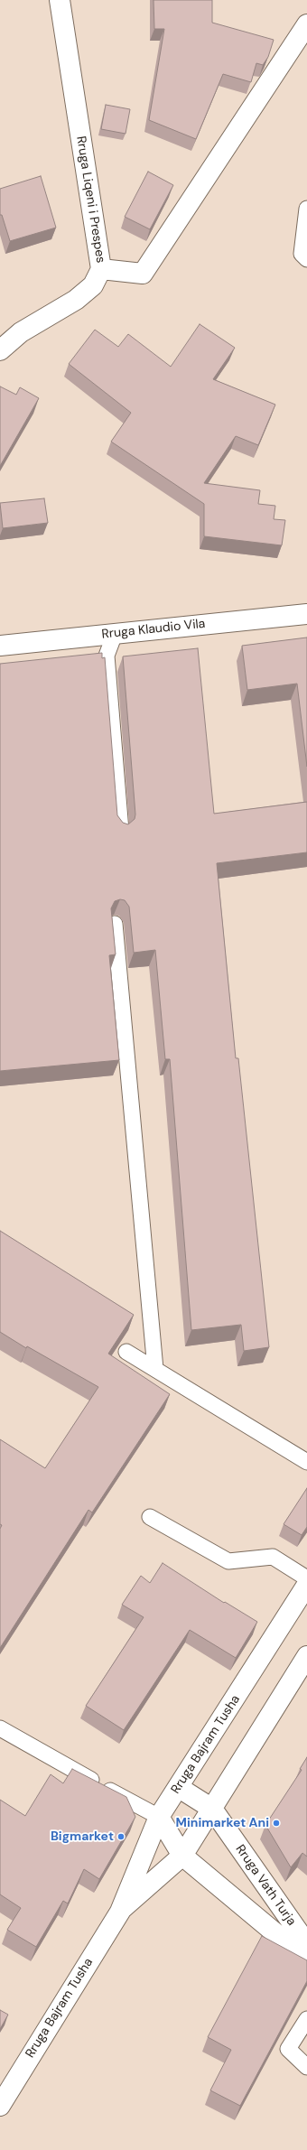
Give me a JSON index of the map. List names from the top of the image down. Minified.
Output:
{"streets":{"street":["Rruga Liqeni i Prespes","Rruga Klaudio Vila","Rruga Bajram Tusha","Rruga Vath Turja"]},"crossings":[["Rruga Bajram Tusha","Rruga Vath Turja"]],"places":["Minimarket Ani","Bigmarket"]}
